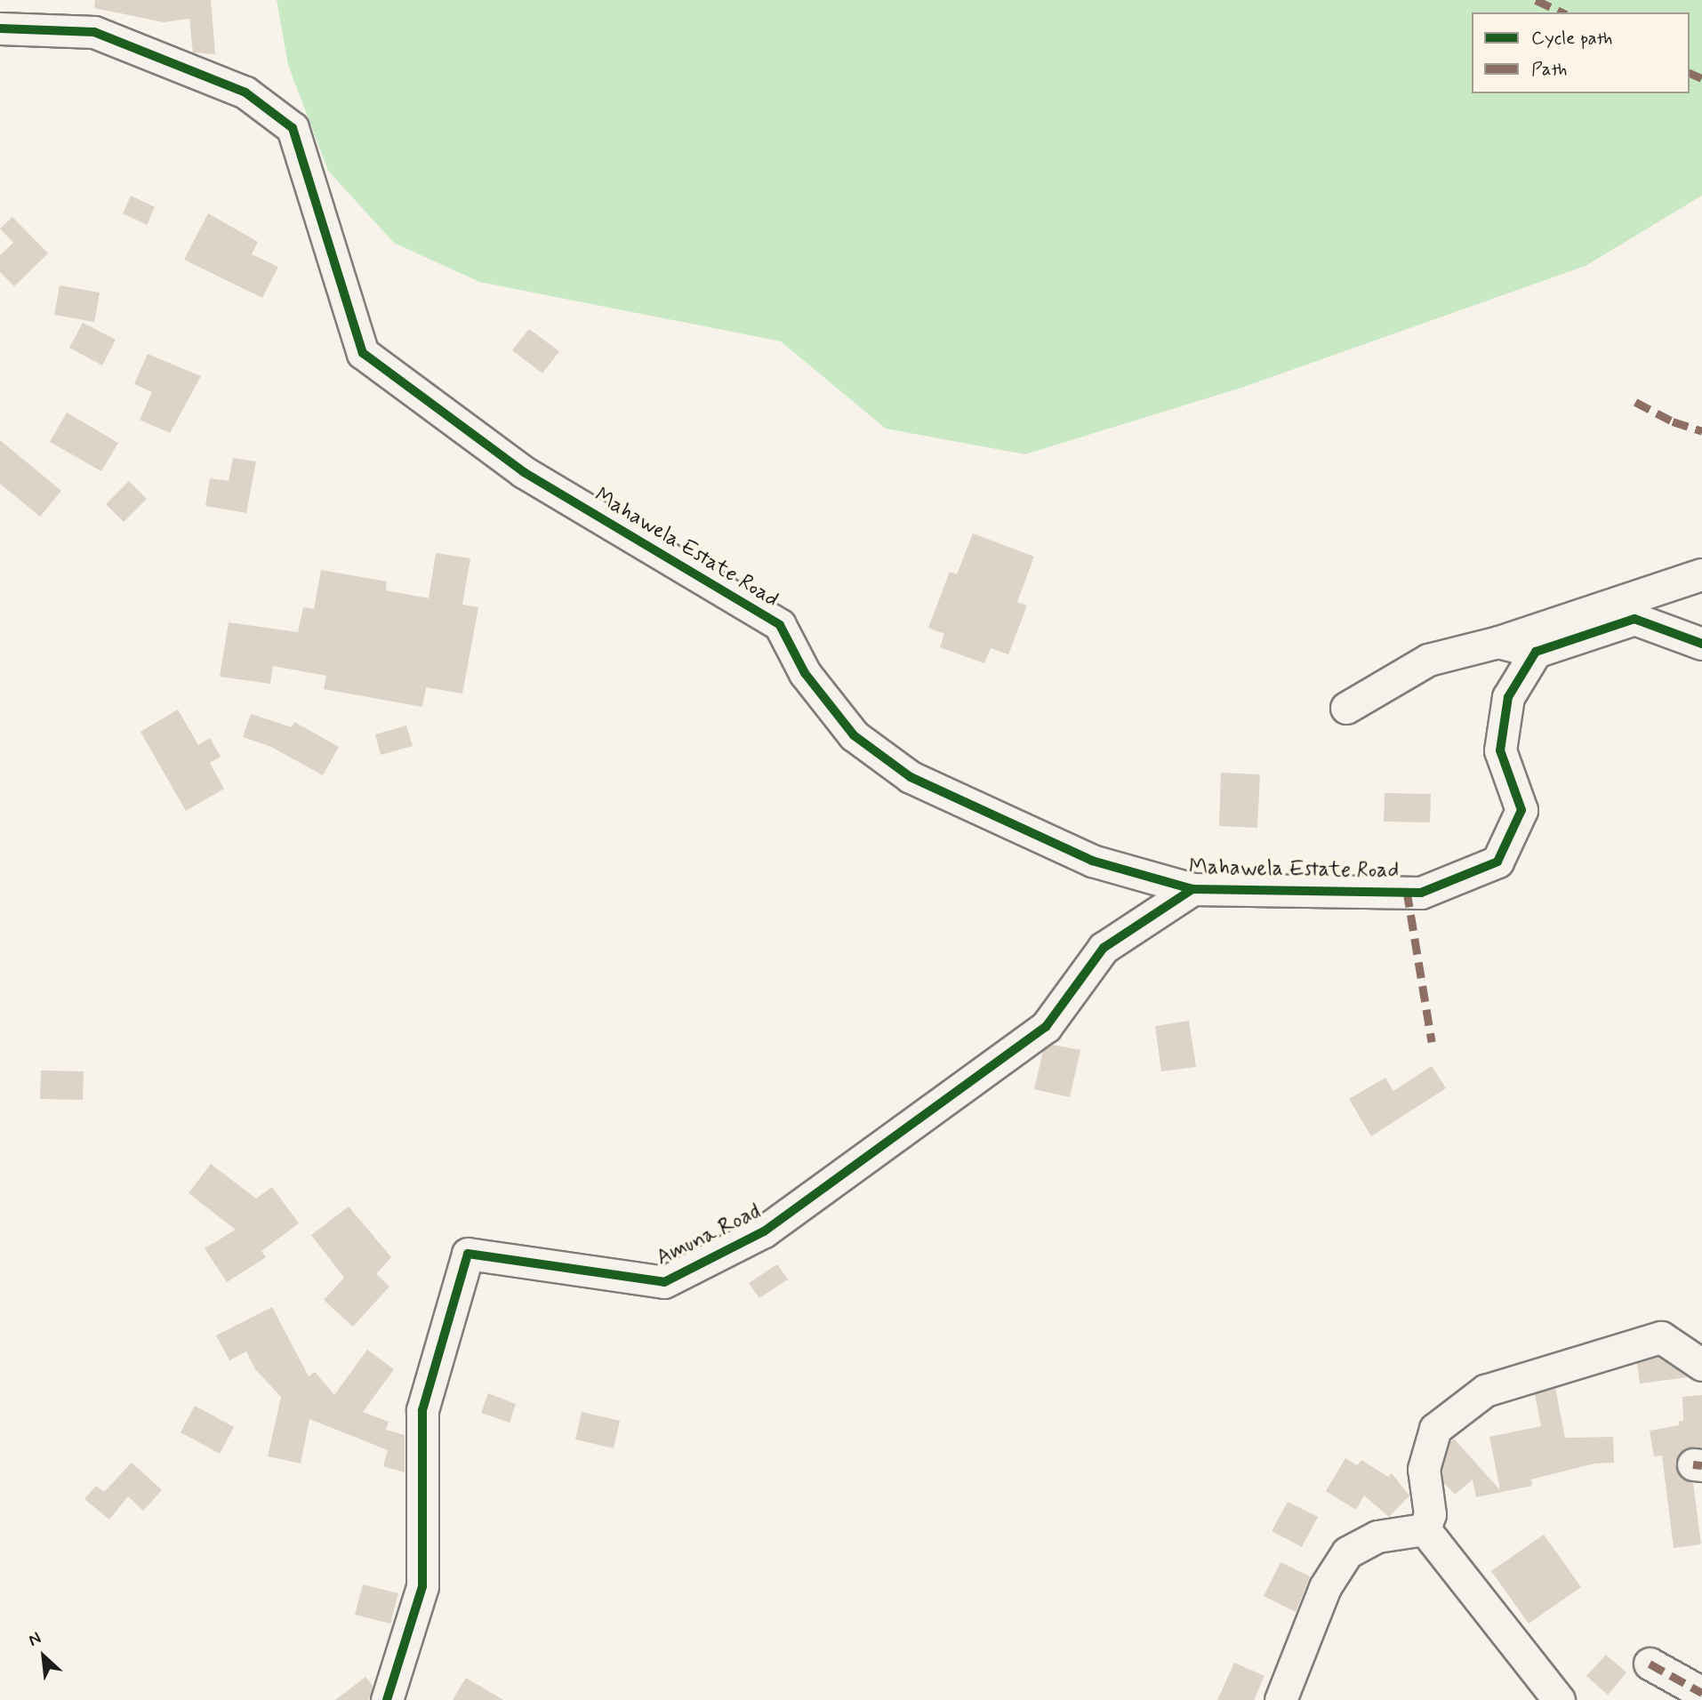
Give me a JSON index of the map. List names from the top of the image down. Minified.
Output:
{"streets":{"street":["Mahawela Estate Road","Amuna Road"]},"crossings":[["Mahawela Estate Road","Amuna Road"]],"legend":["Cycle path","Path"],"north":"top left"}
